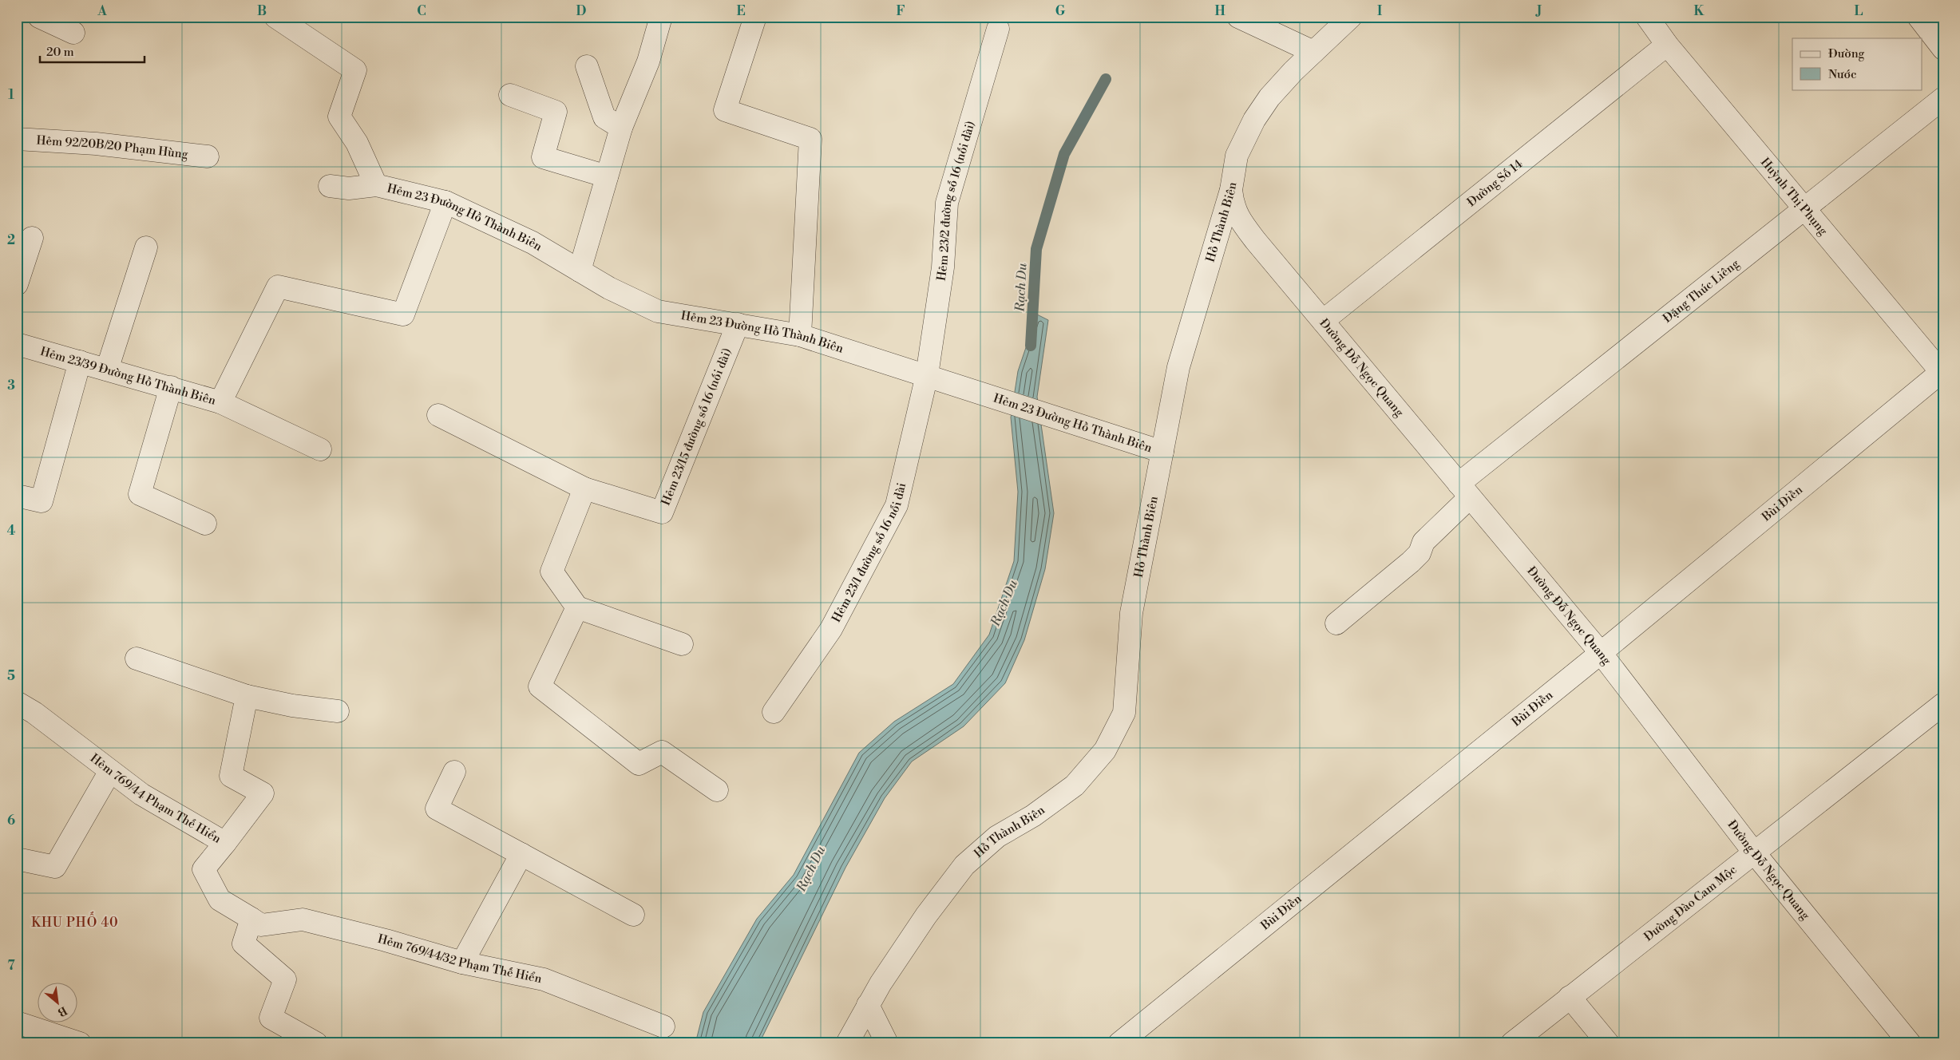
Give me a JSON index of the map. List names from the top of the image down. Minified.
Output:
{"streets":{"street":["Hẻm 92/20B/20 Phạm Hùng","Đường Số 14","Huỳnh Thị Phụng","Hẻm 23/2 đường số 16 (nối dài)","Hẻm 23 Đường Hồ Thành Biên","Hồ Thành Biên","Đặng Thúc Liêng","Đường Đỗ Ngọc Quang","Hẻm 23/39 Đường Hồ Thành Biên","Hẻm 23/15 đường số 16 (nối dài)","Bùi Điền","Hẻm 23/1 đường số 16 nối dài","Hẻm 769/44 Phạm Thế Hiển","Đường Đào Cam Mộc","Hẻm 769/44/32 Phạm Thế Hiển"]},"crossings":[["Đường Số 14","Huỳnh Thị Phụng"],["Đường Số 14","Đường Đỗ Ngọc Quang"],["Huỳnh Thị Phụng","Đặng Thúc Liêng"],["Huỳnh Thị Phụng","Bùi Điền"],["Hẻm 23/2 đường số 16 (nối dài)","Hẻm 23 Đường Hồ Thành Biên"],["Hẻm 23/2 đường số 16 (nối dài)","Hẻm 23/1 đường số 16 nối dài"],["Hẻm 23 Đường Hồ Thành Biên","Hồ Thành Biên"],["Hẻm 23 Đường Hồ Thành Biên","Hẻm 23/39 Đường Hồ Thành Biên"],["Hẻm 23 Đường Hồ Thành Biên","Hẻm 23/15 đường số 16 (nối dài)"],["Hẻm 23 Đường Hồ Thành Biên","Hẻm 23/1 đường số 16 nối dài"],["Hồ Thành Biên","Đường Đỗ Ngọc Quang"],["Đặng Thúc Liêng","Đường Đỗ Ngọc Quang"],["Đường Đỗ Ngọc Quang","Bùi Điền"],["Đường Đỗ Ngọc Quang","Đường Đào Cam Mộc"],["Hẻm 769/44 Phạm Thế Hiển","Hẻm 769/44/32 Phạm Thế Hiển"]],"districts":["KHU PHỐ 40"],"water":["Rạch Du"],"legend":["Đường","Nước"],"scale_bar":"20 m","north":"bottom right","grid":{"columns":["A","B","C","D","E","F","G","H","I","J","K","L"],"rows":["1","2","3","4","5","6","7"]}}
